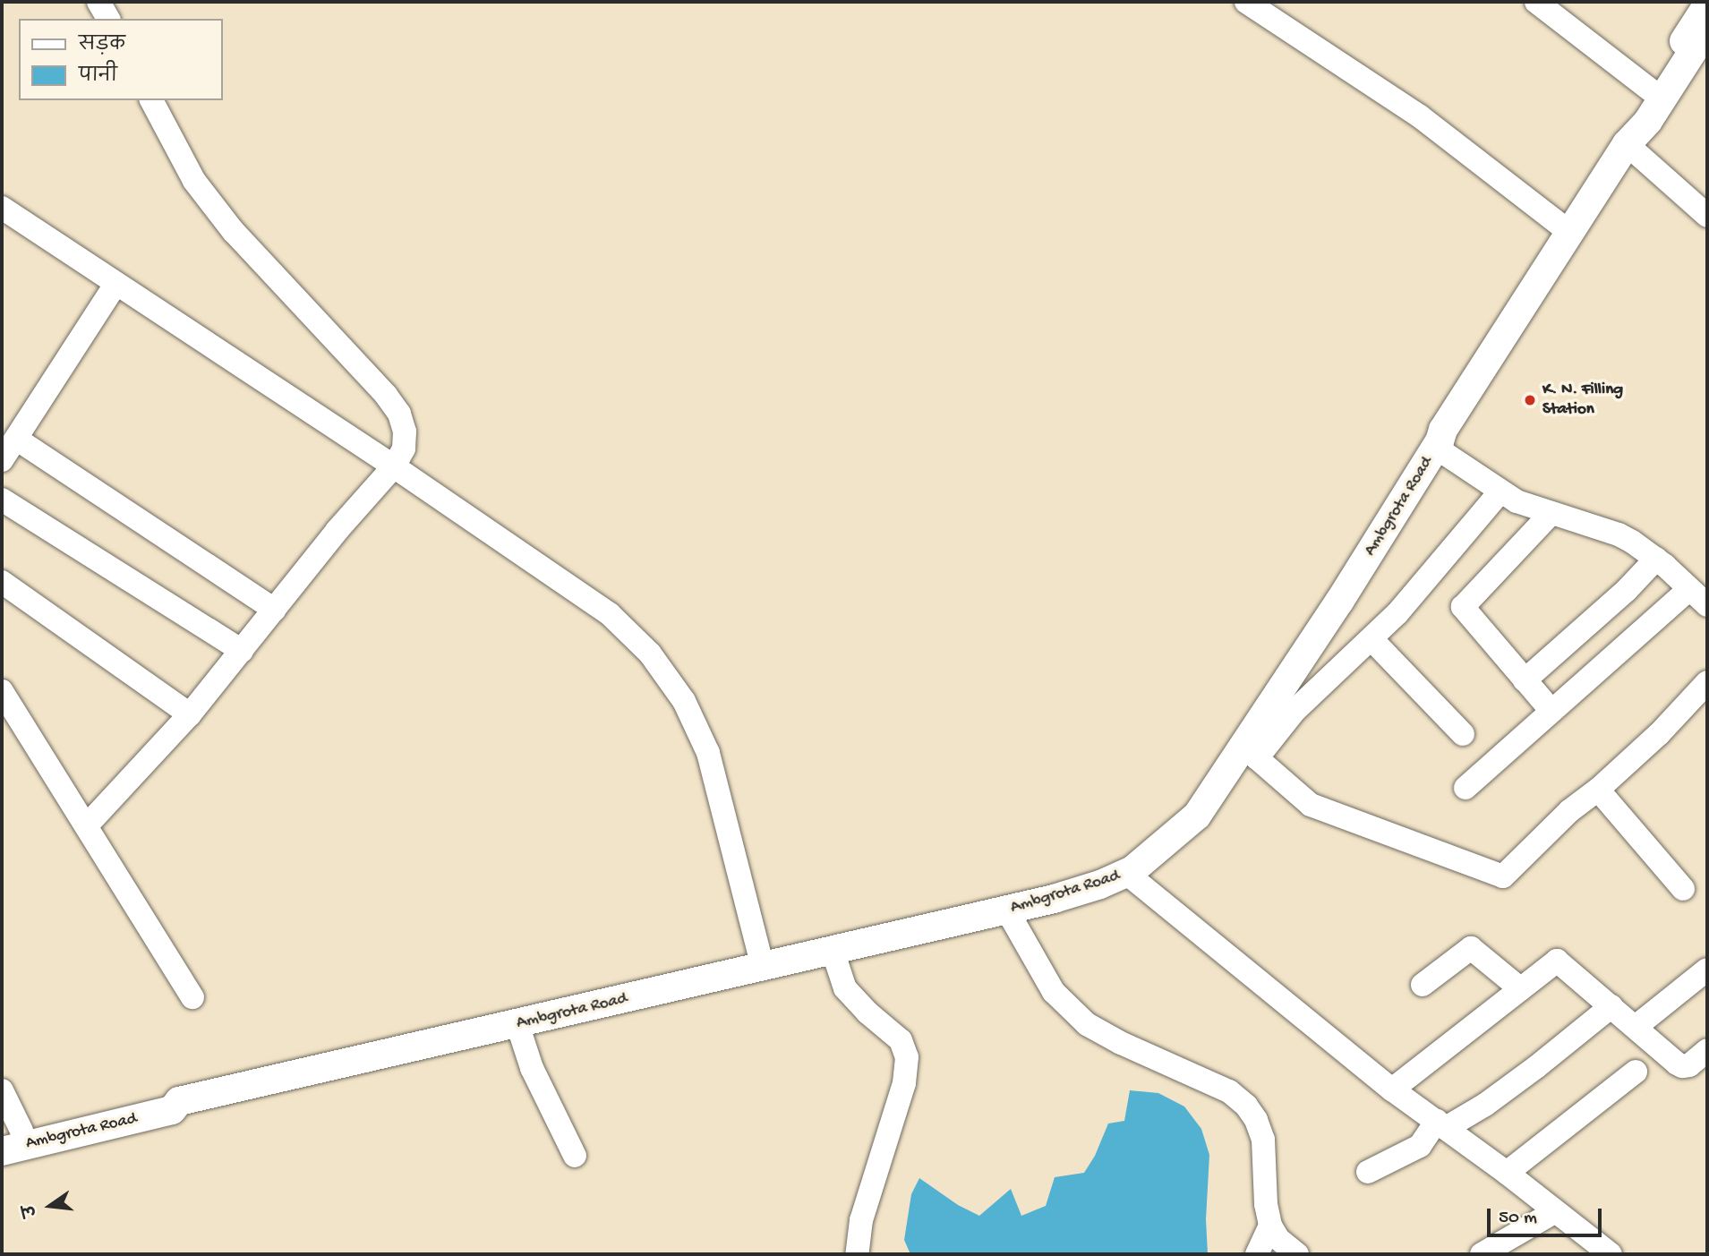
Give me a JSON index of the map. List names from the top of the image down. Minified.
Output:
{"streets":{"main road":["Ambgrota Road"]},"places":["K. N. Filling Station"],"legend":["सड़क","पानी"],"scale_bar":"50 m","north":"left"}
